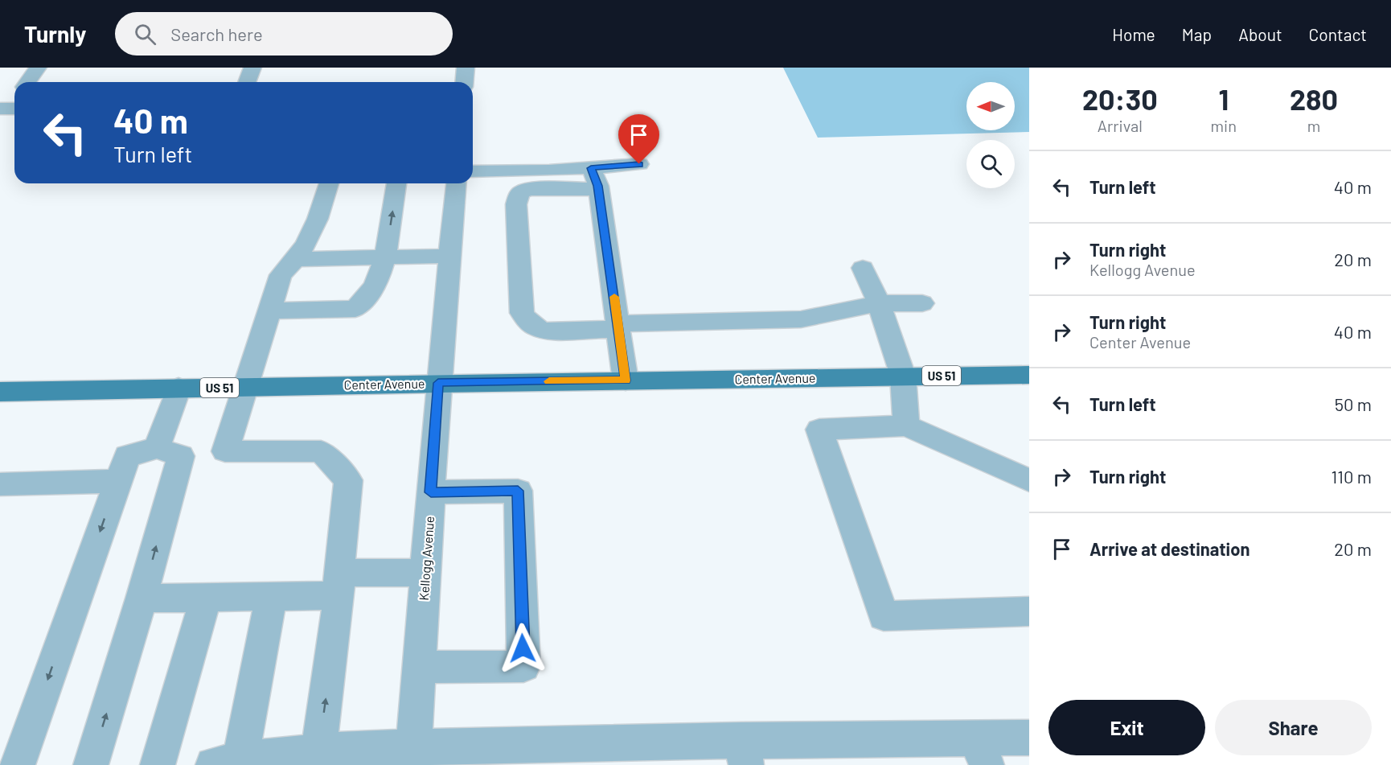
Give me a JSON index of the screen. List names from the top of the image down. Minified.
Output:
{"streets":{"main road":["US 51","Center Avenue"],"street":["Kellogg Avenue"]},"crossings":[["Center Avenue","Kellogg Avenue"]],"north":"left","page":{"header":"Turnly","search":"Search here","nav":["Home","Map","About","Contact"],"eta":["20:30","Arrival","1","min","280","m"],"turn":["40 m","Turn left"],"list":[{"name":"Turn left","value":"40 m"},{"name":"Turn right","note":"Kellogg Avenue","value":"20 m"},{"name":"Turn right","note":"Center Avenue","value":"40 m"},{"name":"Turn left","value":"50 m"},{"name":"Turn right","value":"110 m"},{"name":"Arrive at destination","value":"20 m"}],"buttons":["Exit","Share"]}}
